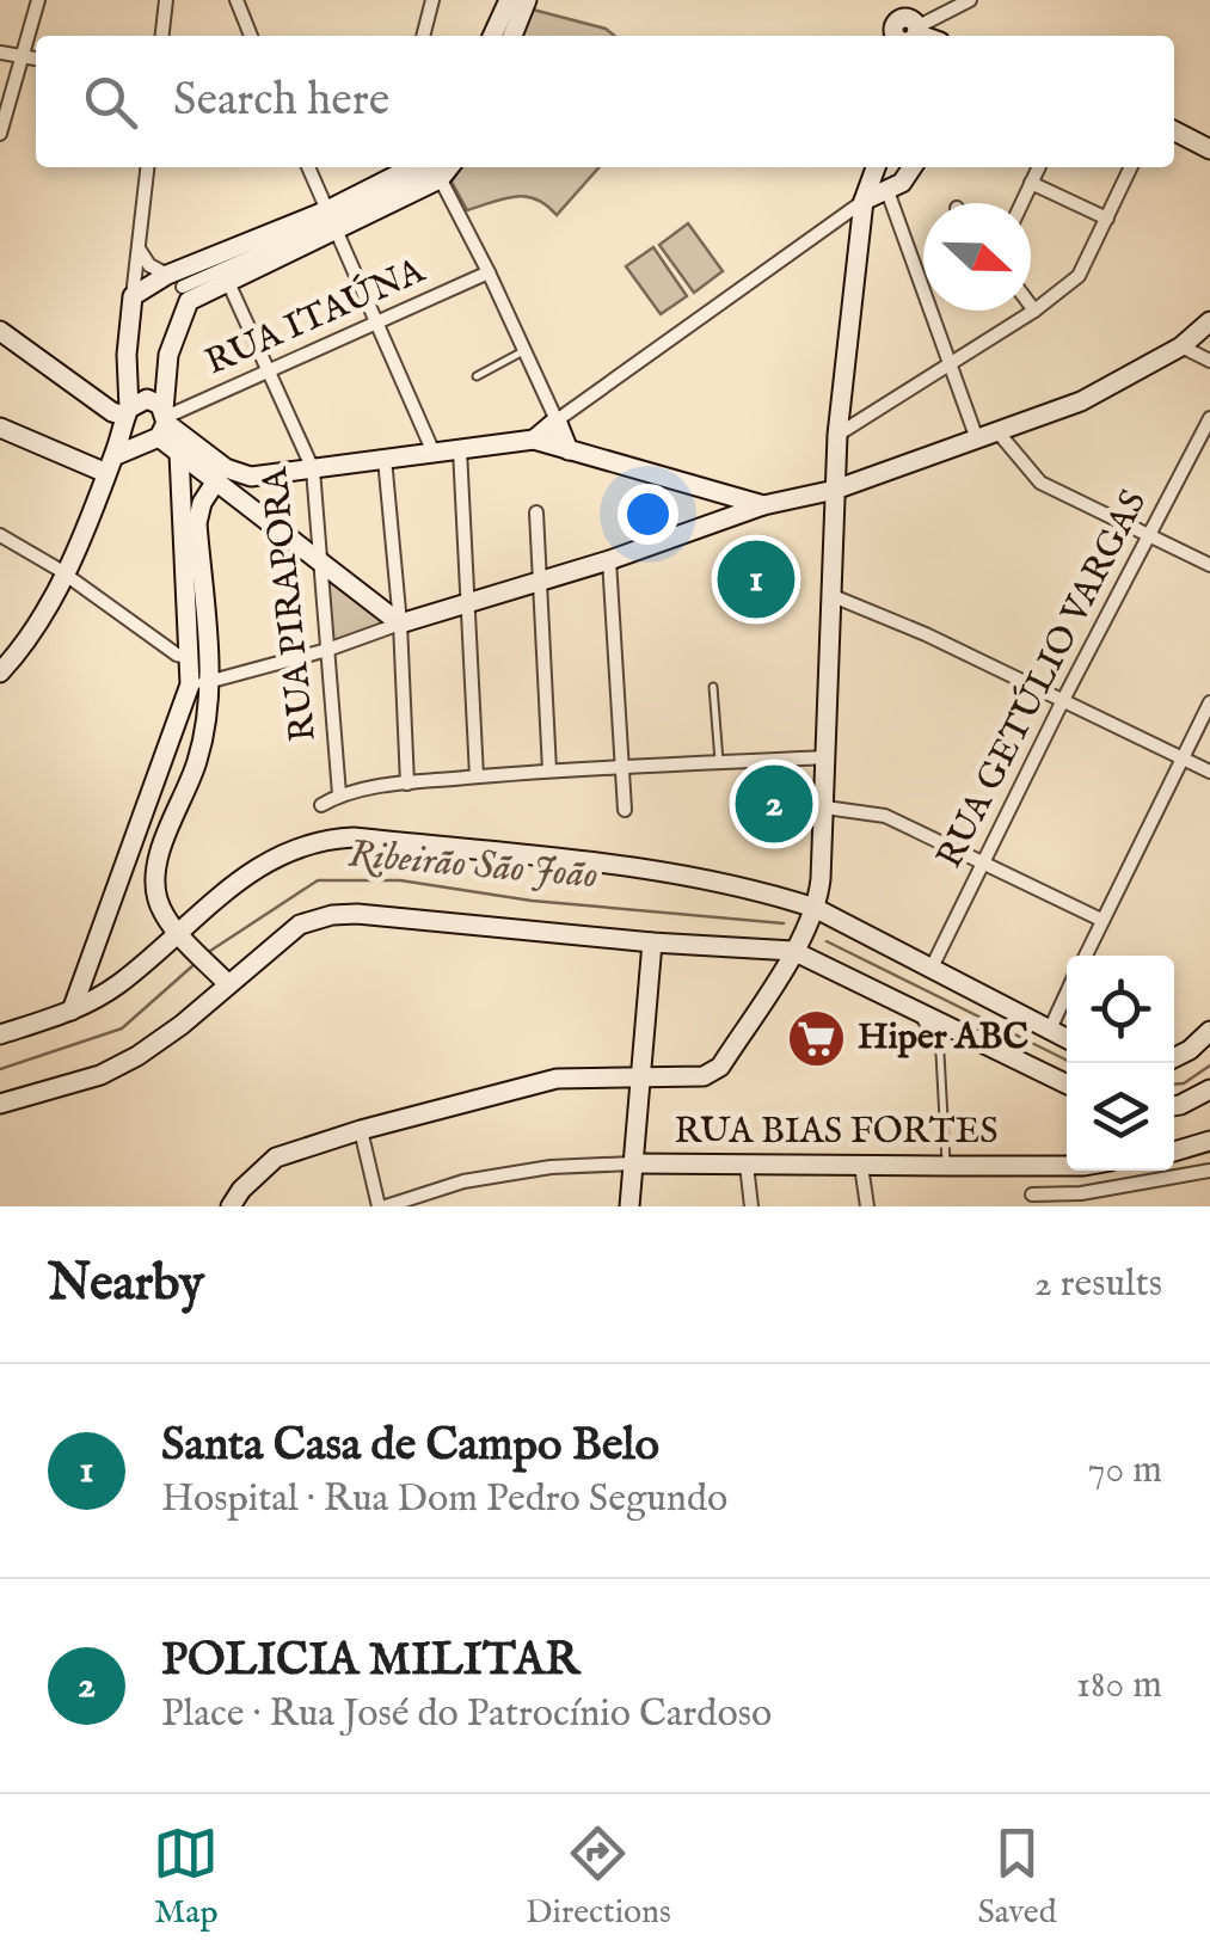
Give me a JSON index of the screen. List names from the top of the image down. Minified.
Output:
{"streets":{"street":["RUA ITAÚNA","RUA PIRAPORA","RUA GETÚLIO VARGAS","RUA BIAS FORTES"]},"crossings":[["RUA ITAÚNA","RUA PIRAPORA"]],"water":["Ribeirão São João"],"places":{"supermarket":["Hiper ABC"]},"north":"right","page":{"search":"Search here","pins":["1","2"],"heading":["Nearby","2 results"],"list":[{"mark":"1","name":"Santa Casa de Campo Belo","note":"Hospital · Rua Dom Pedro Segundo","value":"70 m"},{"mark":"2","name":"POLICIA MILITAR","note":"Place · Rua José do Patrocínio Cardoso","value":"180 m"}],"nav":["Map","Directions","Saved"]}}
